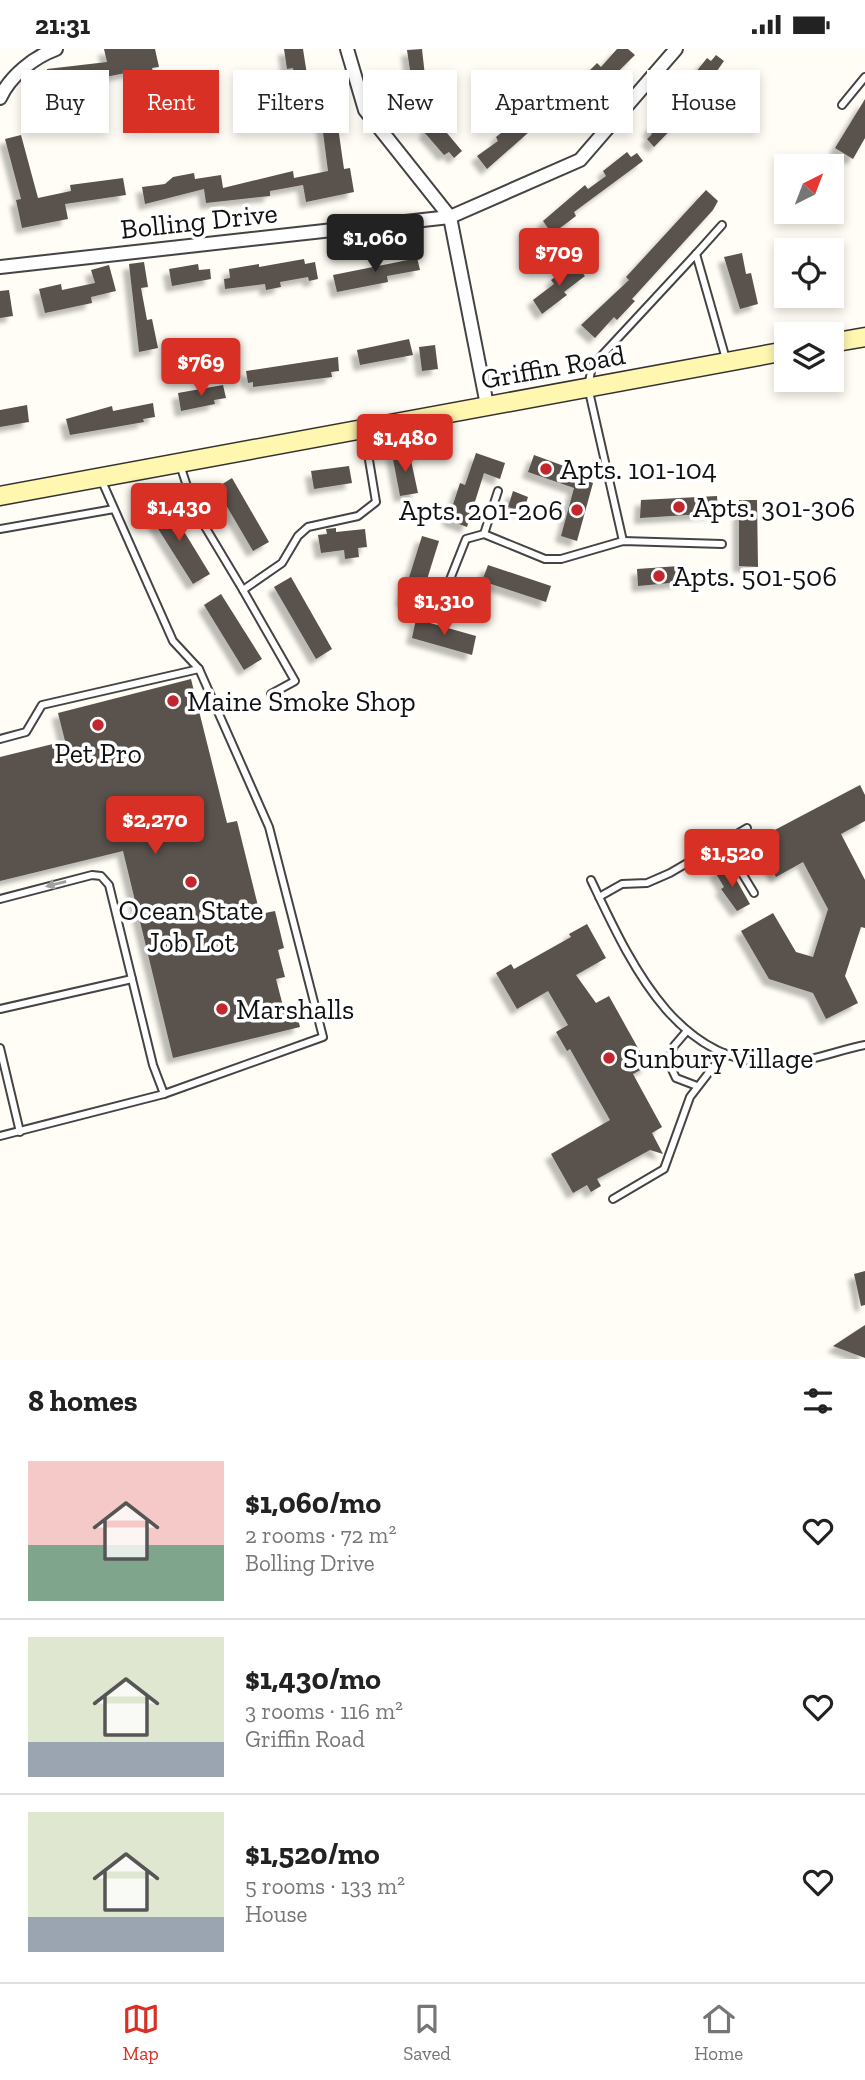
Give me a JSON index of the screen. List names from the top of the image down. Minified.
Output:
{"streets":{"main road":["Griffin Road"],"street":["Bolling Drive"]},"places":["Apts. 101-104","Apts. 301-306","Apts. 201-206","Apts. 501-506","Maine Smoke Shop","Pet Pro","Ocean State Job Lot","Marshalls","Sunbury Village"],"north":"top right","page":{"status":"21:31","chip":["Buy","Rent","Filters","New","Apartment","House"],"price":["$1,060","$709","$769","$1,480","$1,430","$1,310","$2,270","$1,520"],"heading":"8 homes","list":[{"name":"$1,060/mo","note":"2 rooms · 72 m² · Bolling Drive"},{"name":"$1,430/mo","note":"3 rooms · 116 m² · Griffin Road"},{"name":"$1,520/mo","note":"5 rooms · 133 m² · House"}],"tabs":["Map","Saved","Home"]}}
